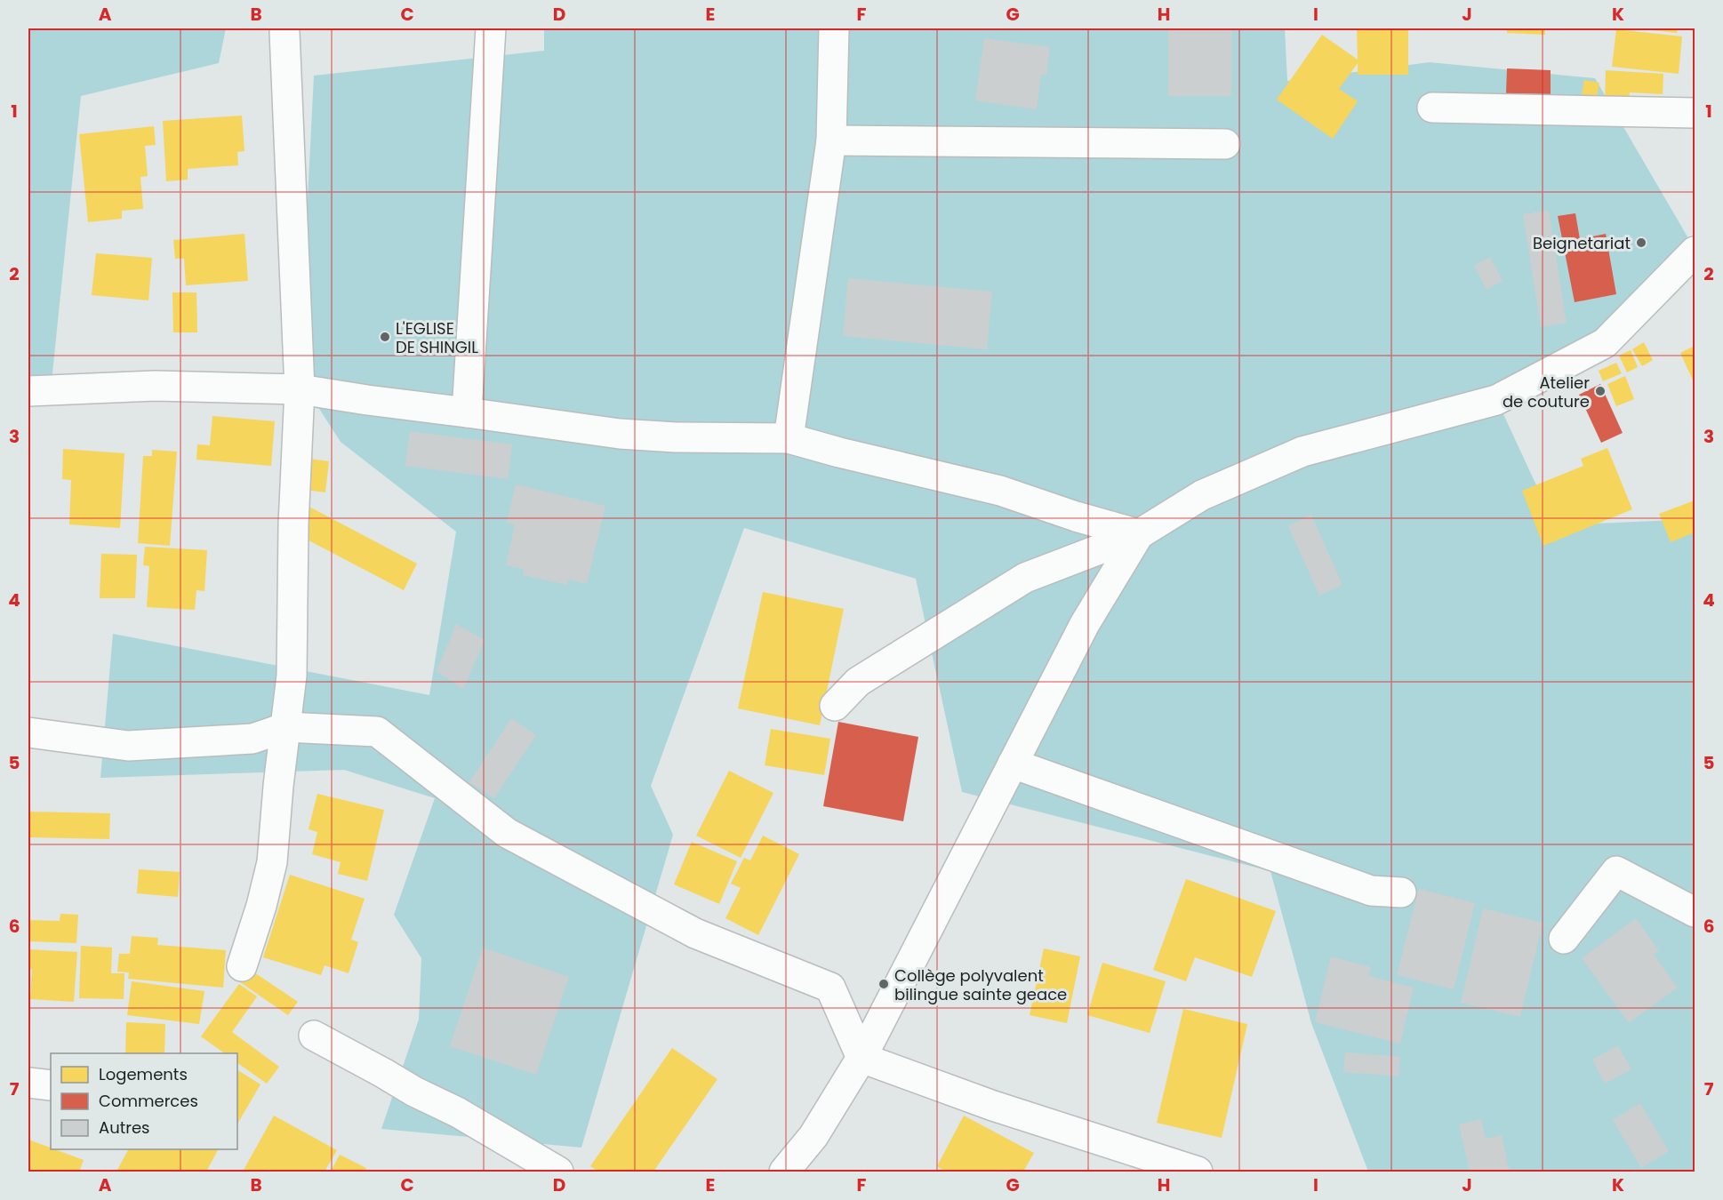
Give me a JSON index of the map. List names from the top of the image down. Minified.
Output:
{"places":["Beignetariat","L'EGLISE DE SHINGIL","Atelier de couture","Collège polyvalent bilingue sainte geace"],"legend":["Logements","Commerces","Autres"],"grid":{"columns":["A","B","C","D","E","F","G","H","I","J","K"],"rows":["1","2","3","4","5","6","7"]}}
